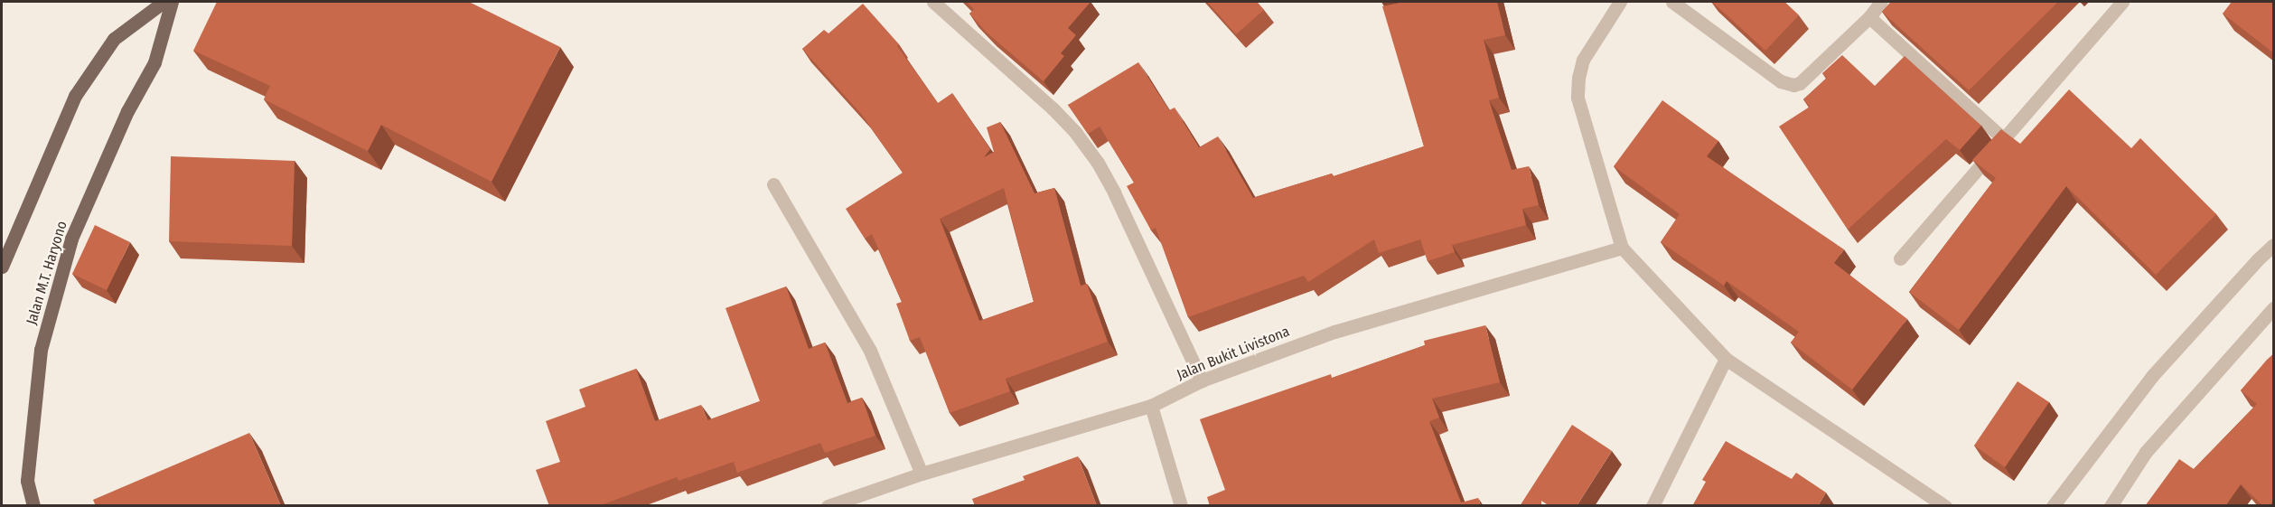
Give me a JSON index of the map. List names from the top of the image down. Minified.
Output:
{"streets":{"main road":["Jalan M.T. Haryono"],"street":["Jalan Bukit Livistona"]}}
